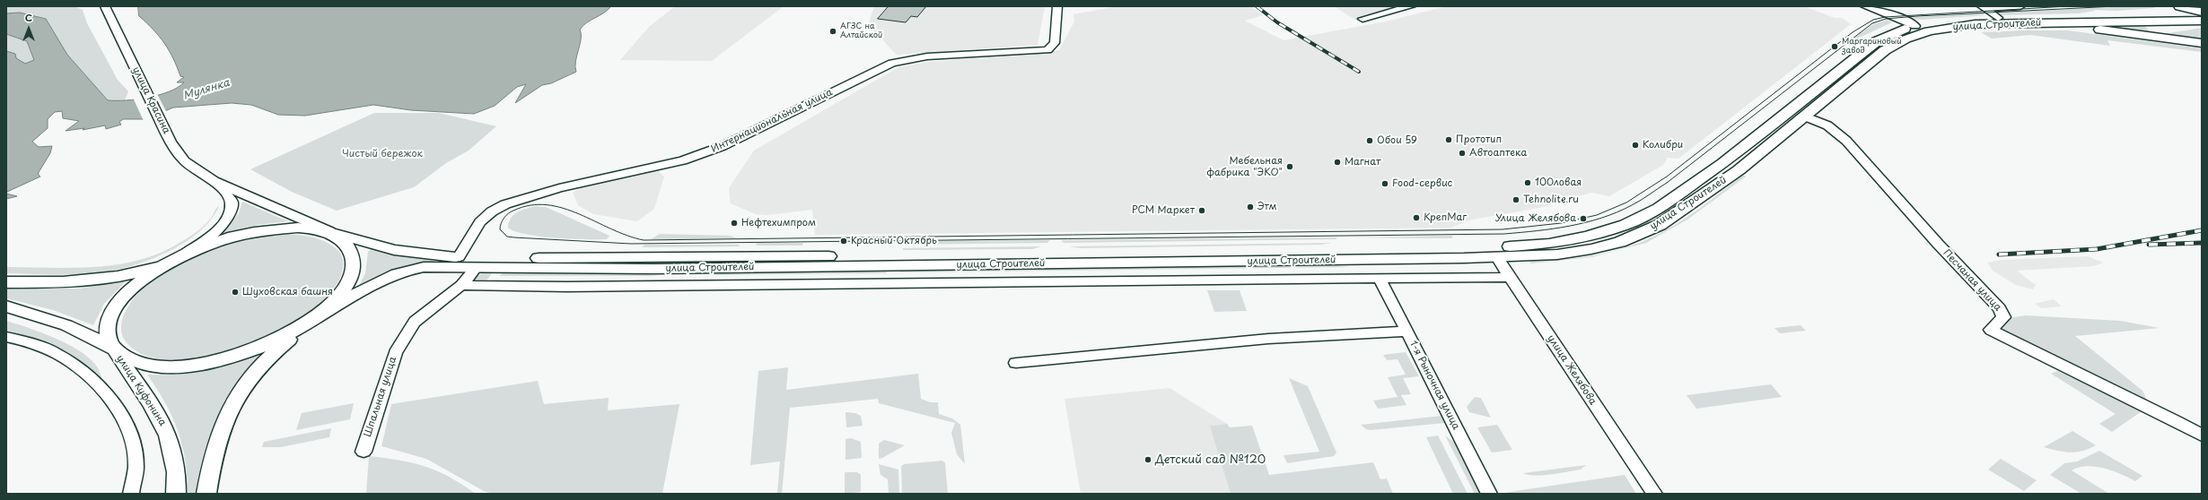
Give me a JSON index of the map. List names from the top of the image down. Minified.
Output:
{"streets":{"main road":["улица Строителей","улица Куфонина"],"street":["улица Красина","Интернациональная улица","Песчаная улица","улица Желябова","1-я Рыночная улица","Шпальная улица"]},"crossings":[["улица Строителей","Интернациональная улица"],["улица Строителей","Песчаная улица"],["улица Строителей","улица Желябова"],["улица Строителей","Шпальная улица"]],"water":["Мулянка"],"parks":["Чистый бережок"],"places":["АГЗС на Алтайской","Маргариновый завод","Прототип","Обои 59","Колибри","Автоаптека","Магнат","Мебельная фабрика \"ЭКО\"","100ловая","Food-сервис","Tehnolite.ru","Этм","РСМ Маркет","КрепМаг","Улица Желябова","Нефтехимпром","Красный Октябрь","Шуховская башня","Детский сад №120"],"north":"top"}
